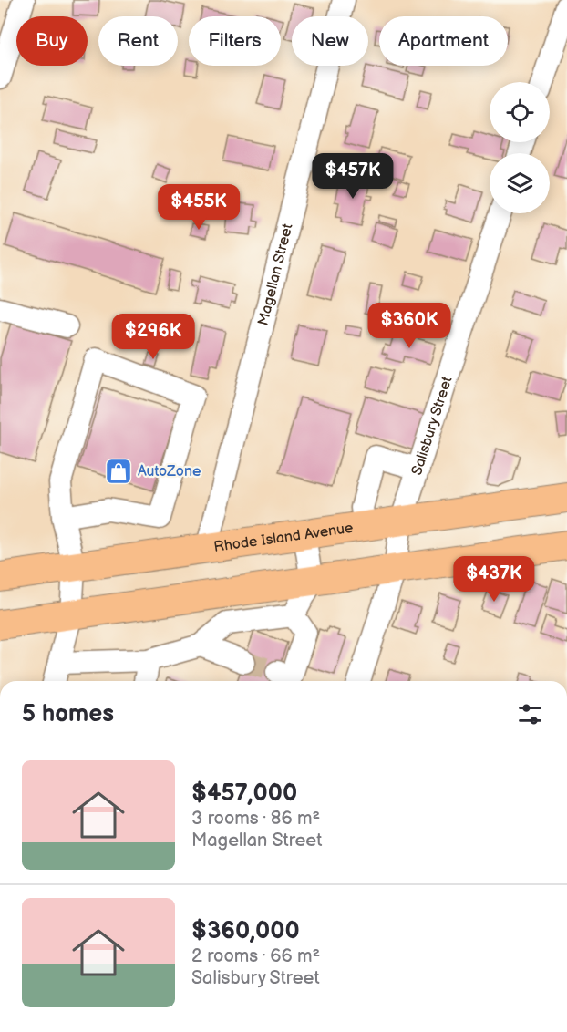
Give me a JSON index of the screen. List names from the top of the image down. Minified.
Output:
{"streets":{"main road":["Rhode Island Avenue"],"street":["Magellan Street","Salisbury Street"]},"crossings":[["Magellan Street","Rhode Island Avenue"],["Salisbury Street","Rhode Island Avenue"]],"places":{"shop":["AutoZone"]},"page":{"chip":["Buy","Rent","Filters","New","Apartment"],"price":["$457K","$455K","$360K","$296K","$437K"],"heading":"5 homes","list":[{"name":"$457,000","note":"3 rooms · 86 m² · Magellan Street"},{"name":"$360,000","note":"2 rooms · 66 m² · Salisbury Street"}]}}
